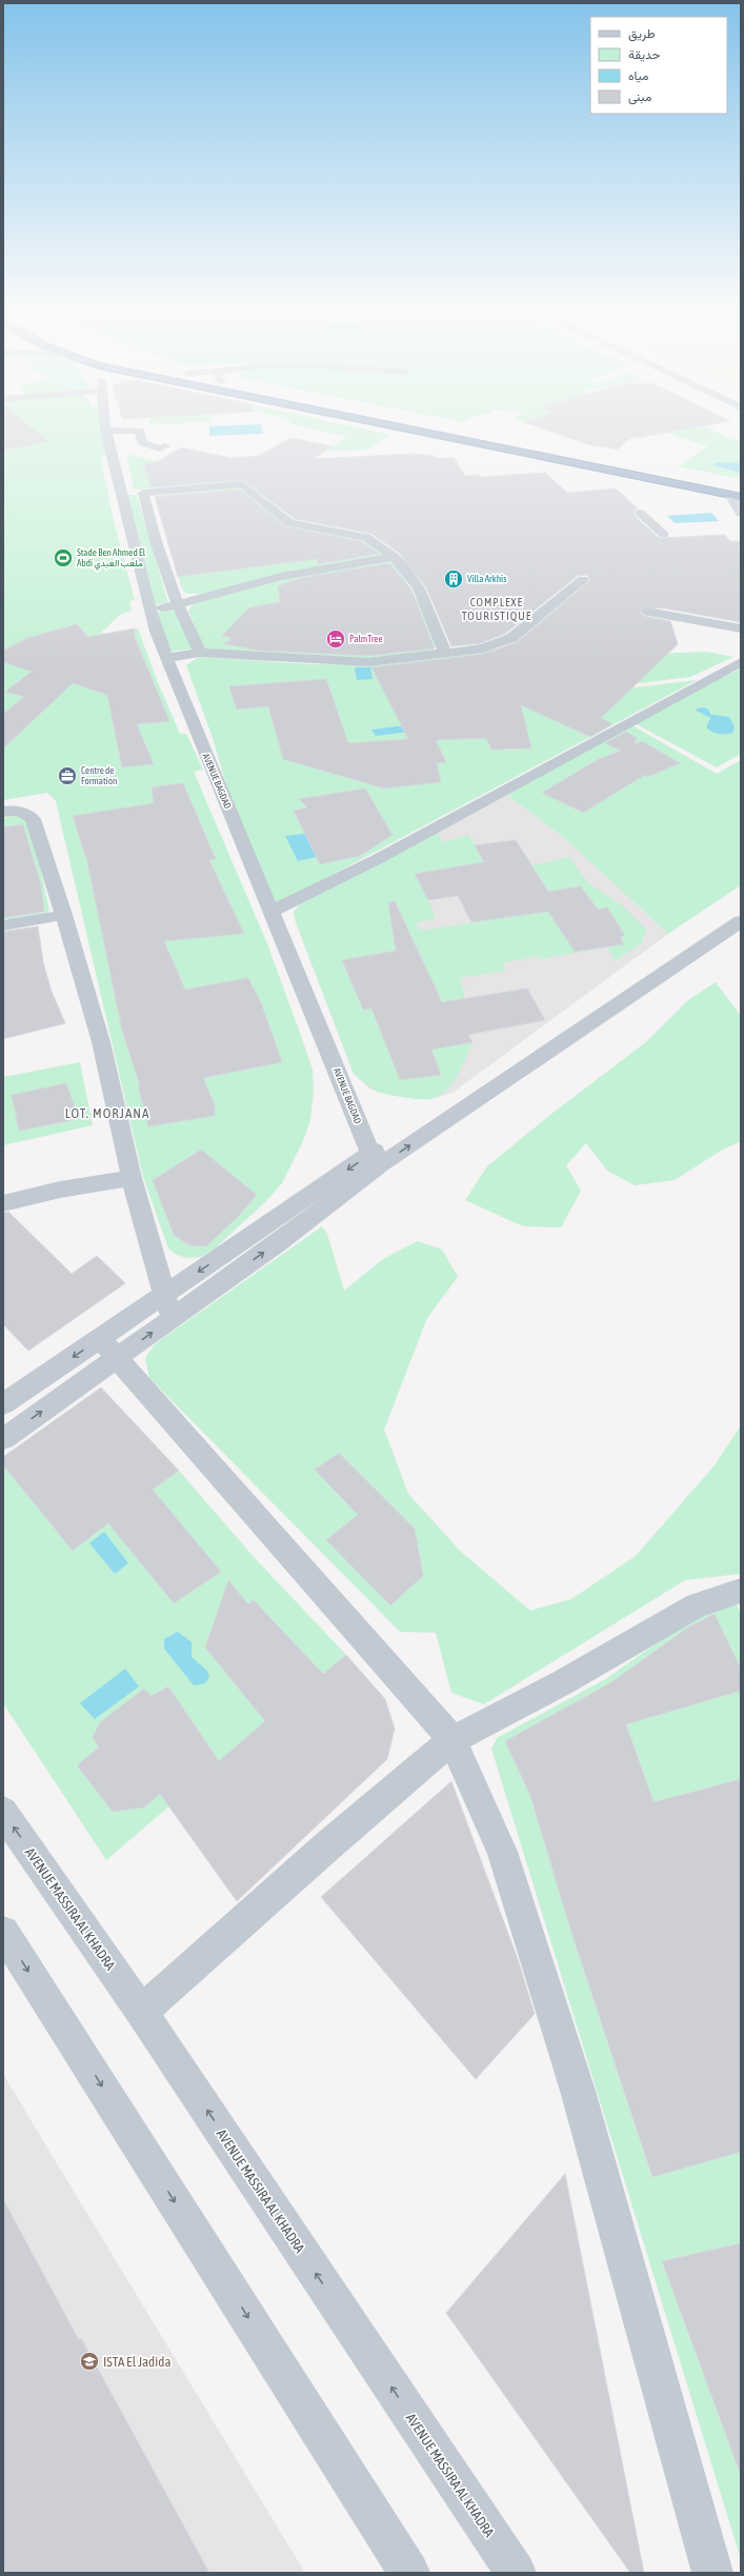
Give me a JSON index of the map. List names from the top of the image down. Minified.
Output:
{"streets":{"street":["AVENUE BAGDAD","AVENUE MASSIRA AL KHADRA"]},"districts":["COMPLEXE TOURISTIQUE","LOT. MORJANA"],"places":{"sports":["Stade Ben Ahmed El Abdi ملعب العبدي"],"building":["Villa Arkhis"],"hotel":["PalmTree"],"office":["Centre de Formation"],"school or university":["ISTA El Jadida"]},"legend":["طريق","حديقة","مياه","مبنى"]}
